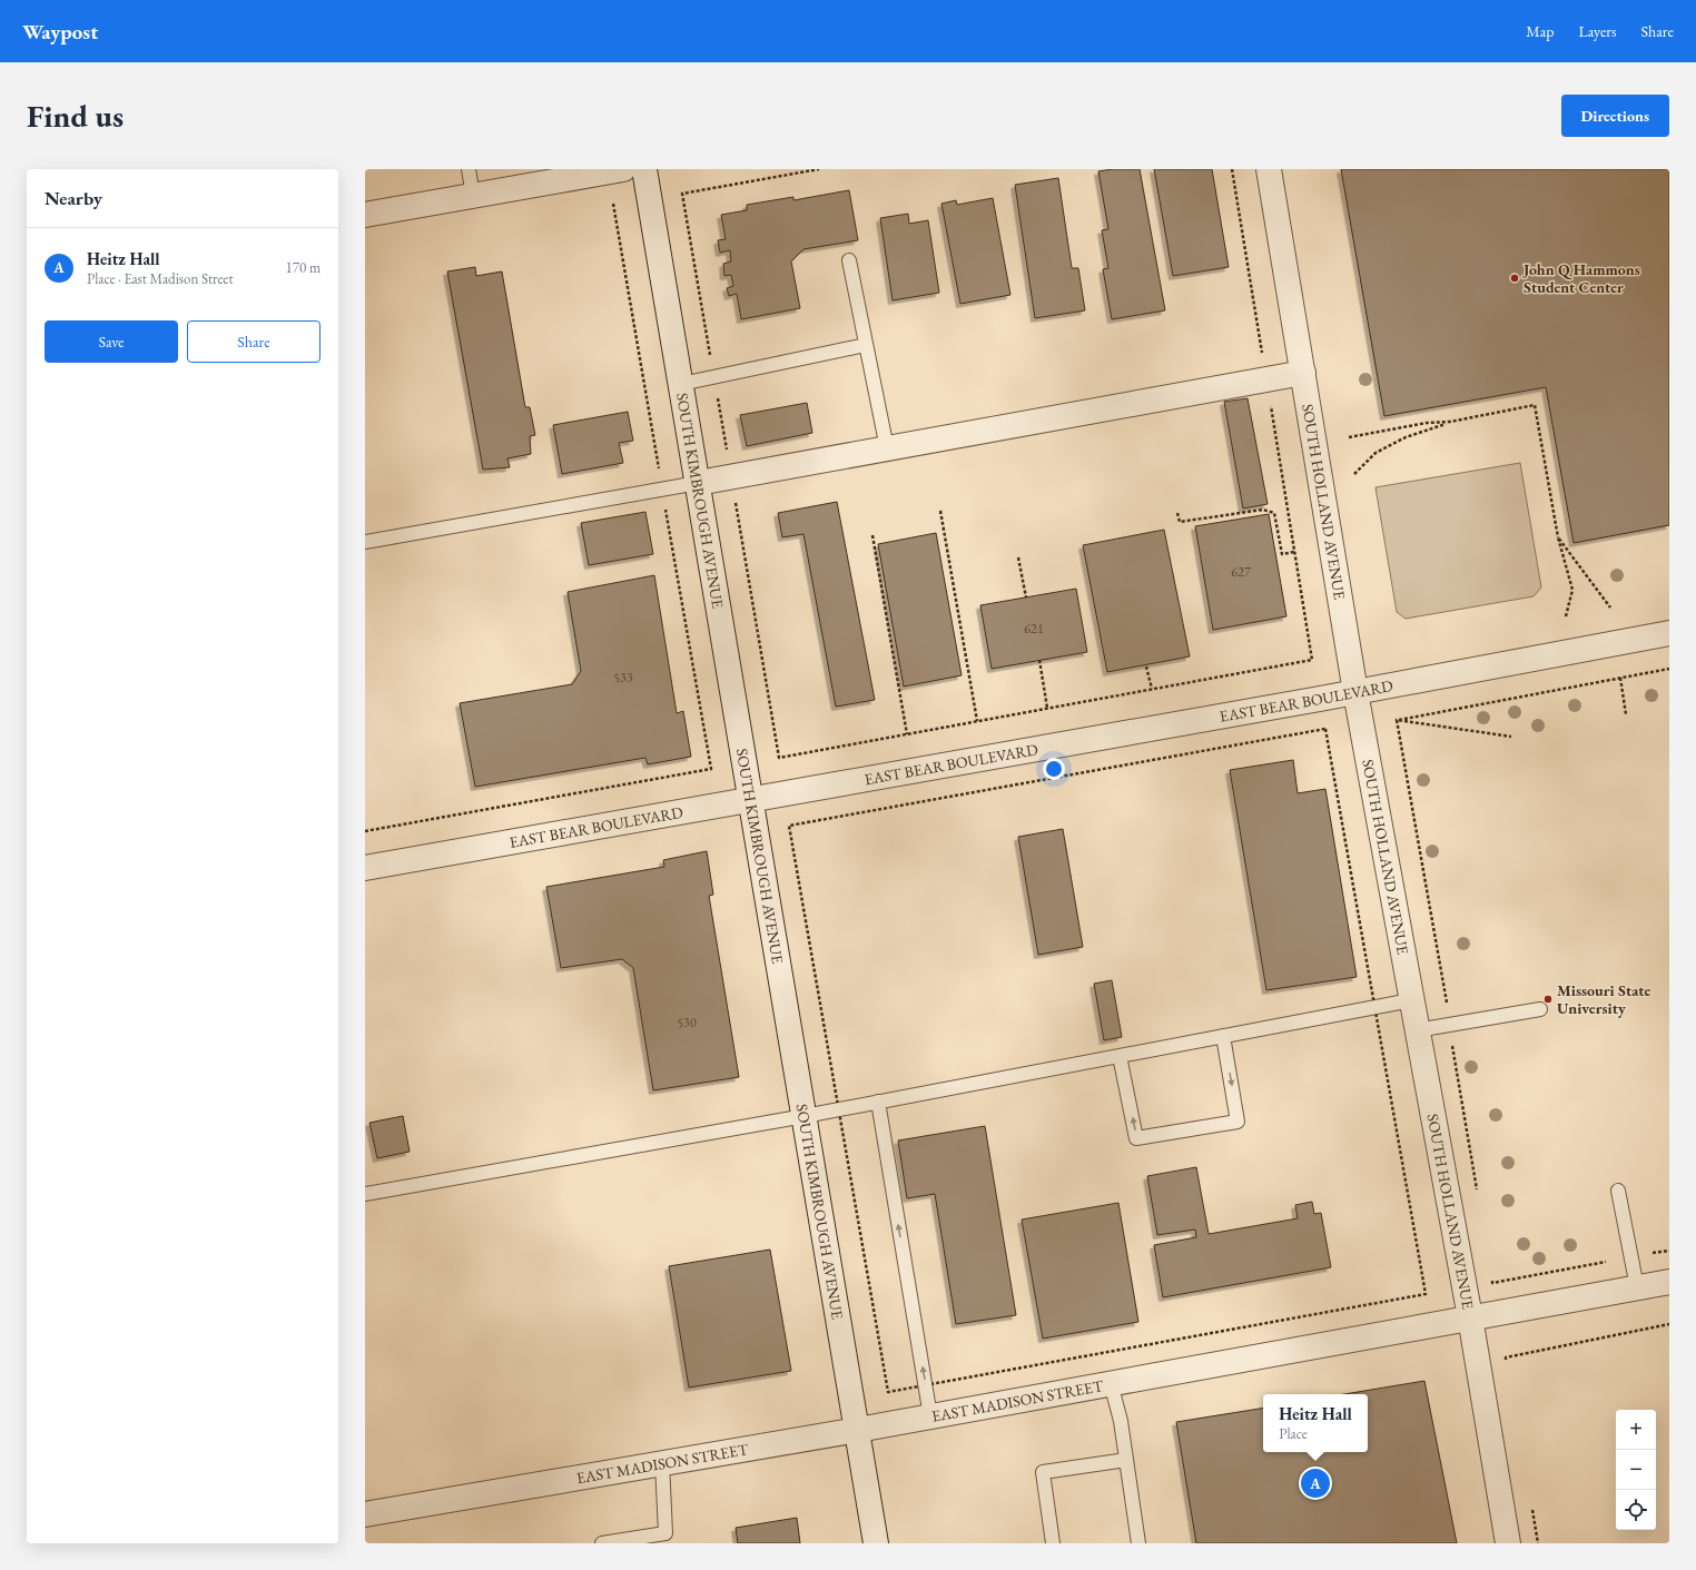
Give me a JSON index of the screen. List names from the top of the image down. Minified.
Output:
{"streets":{"street":["SOUTH KIMBROUGH AVENUE","SOUTH HOLLAND AVENUE","EAST BEAR BOULEVARD","EAST MADISON STREET"]},"crossings":[["SOUTH KIMBROUGH AVENUE","EAST BEAR BOULEVARD"],["SOUTH KIMBROUGH AVENUE","EAST MADISON STREET"],["SOUTH HOLLAND AVENUE","EAST BEAR BOULEVARD"],["SOUTH HOLLAND AVENUE","EAST MADISON STREET"]],"places":["John Q Hammons Student Center","Missouri State University"],"house_numbers":["627","621","533","530"],"page":{"header":"Waypost","nav":["Map","Layers","Share"],"buttons":["Directions",["Save","Share"]],"title":"Find us","heading":"Nearby","list":[{"mark":"A","name":"Heitz Hall","note":"Place · East Madison Street","value":"170 m"}],"popup":["Heitz Hall","Place"],"map_buttons":["+","−"],"pins":"A"}}
